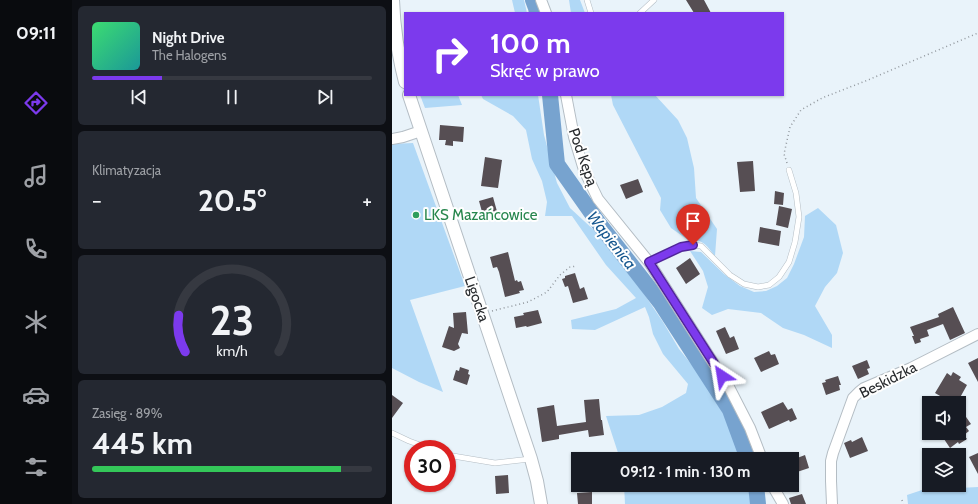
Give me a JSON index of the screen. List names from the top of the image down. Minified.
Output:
{"streets":{"street":["Pod Kępą","Ligocka","Beskidzka"]},"water":["Wapienica"],"places":["LKS Mazańcowice"],"page":{"tabs":"09:11","turn":["100 m","Skręć w prawo"],"song":["Night Drive","The Halogens"],"tile":["Klimatyzacja",["Zasięg · 89%","445 km"]],"heat":["−","20.5°","+"],"limit":"30","trip":"09:12 · 1 min · 130 m","gauge":["23","km/h"]}}
